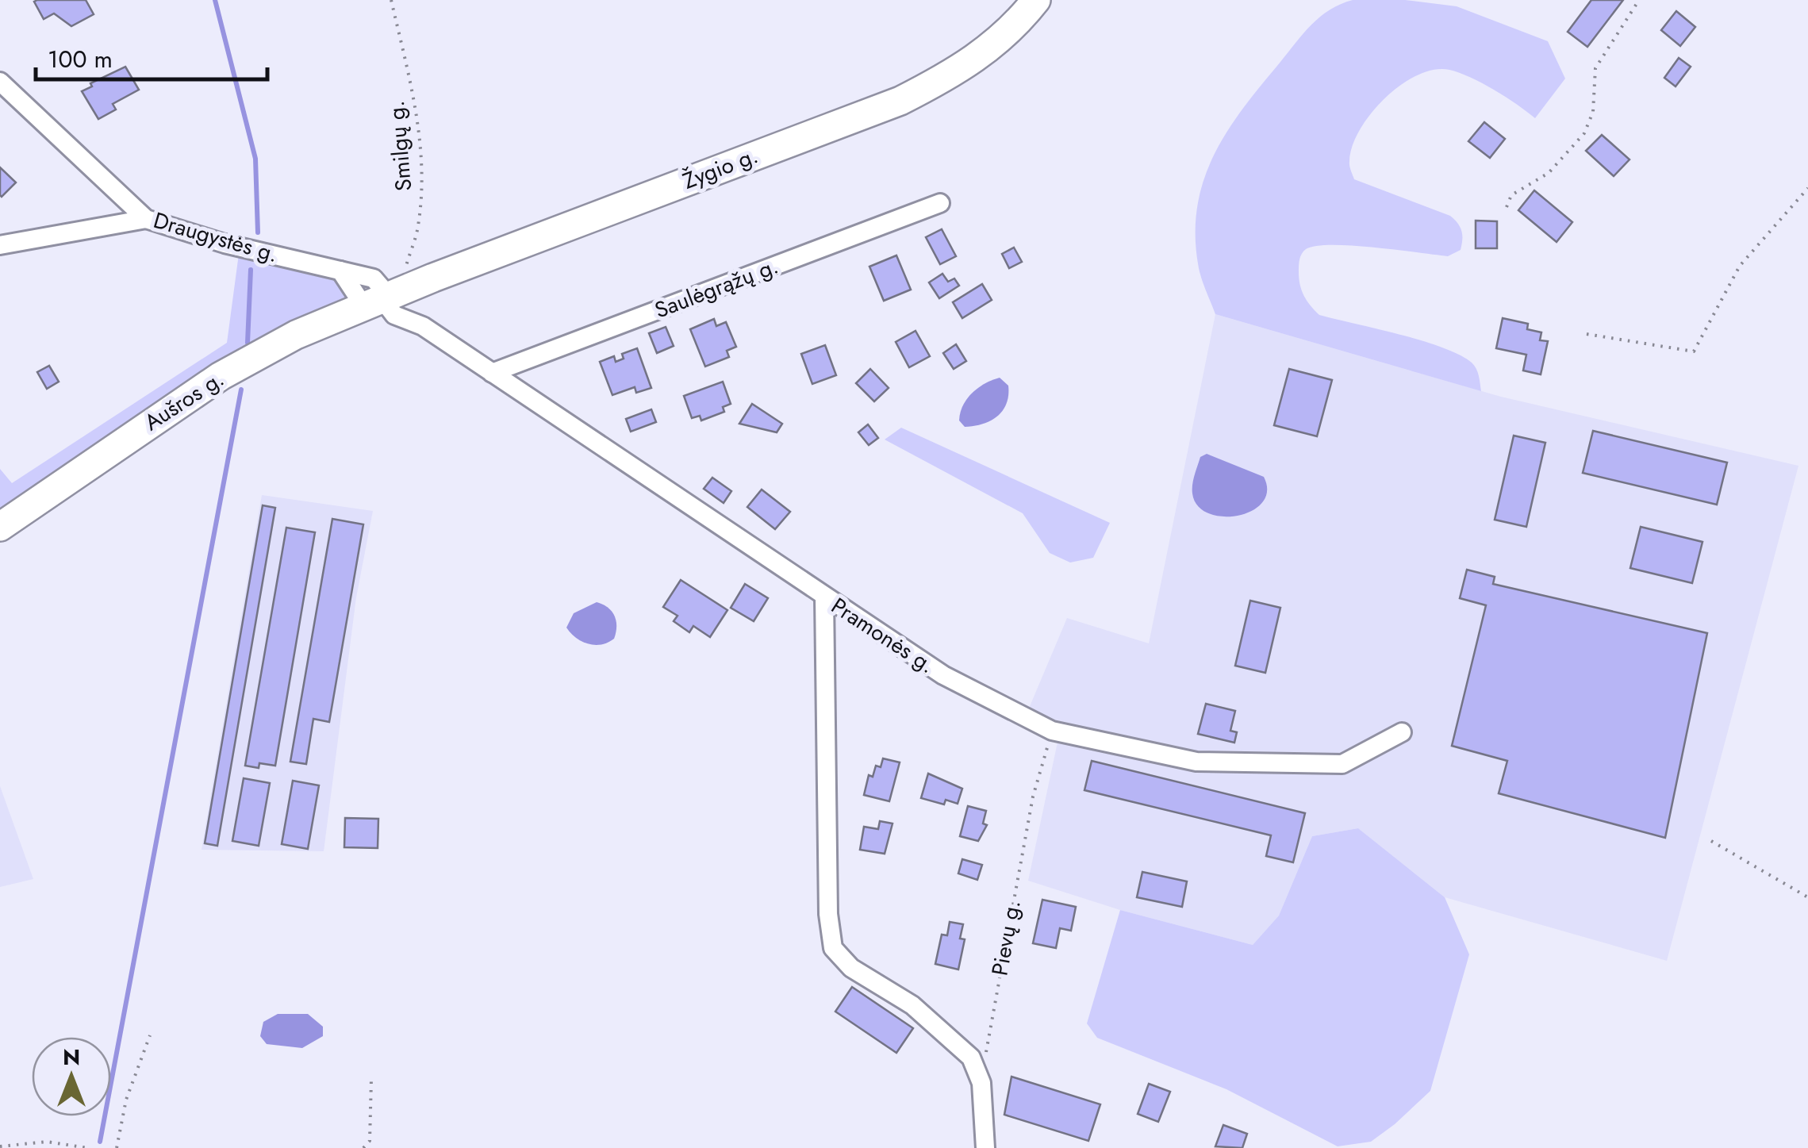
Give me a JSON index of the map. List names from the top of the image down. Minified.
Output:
{"streets":{"main road":["Žygio g.","Aušros g."],"street":["Draugystės g.","Saulėgrąžų g.","Pramonės g."],"path":["Smilgų g.","Pievų g."]},"crossings":[["Smilgų g.","Žygio g."],["Smilgų g.","Draugystės g."],["Smilgų g.","Aušros g."],["Smilgų g.","Pramonės g."],["Žygio g.","Draugystės g."],["Žygio g.","Aušros g."],["Žygio g.","Pramonės g."],["Draugystės g.","Aušros g."],["Draugystės g.","Pramonės g."],["Saulėgrąžų g.","Pramonės g."],["Aušros g.","Pramonės g."],["Pramonės g.","Pievų g."]],"scale_bar":"100 m","north":"top"}
